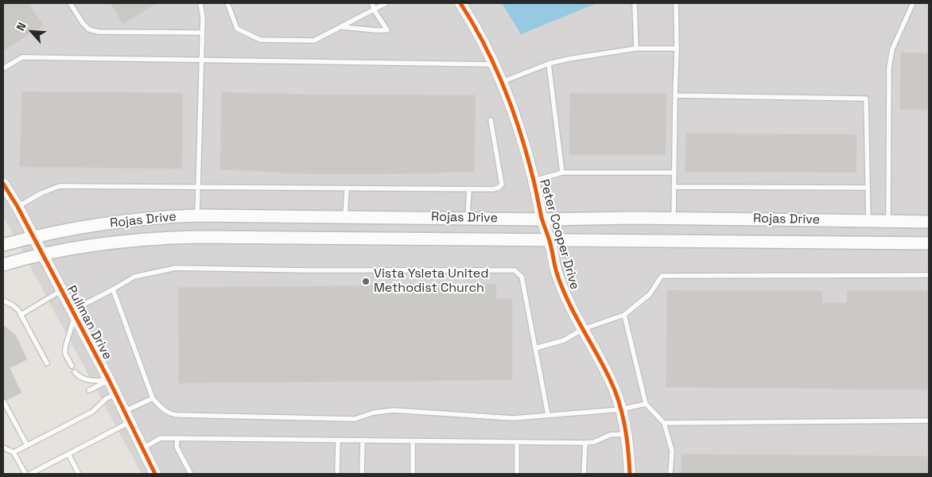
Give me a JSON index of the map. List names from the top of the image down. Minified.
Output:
{"streets":{"main road":["Rojas Drive"],"street":["Peter Cooper Drive","Pullman Drive"]},"crossings":[["Rojas Drive","Peter Cooper Drive"],["Rojas Drive","Pullman Drive"]],"places":["Vista Ysleta United Methodist Church"],"north":"top left"}
